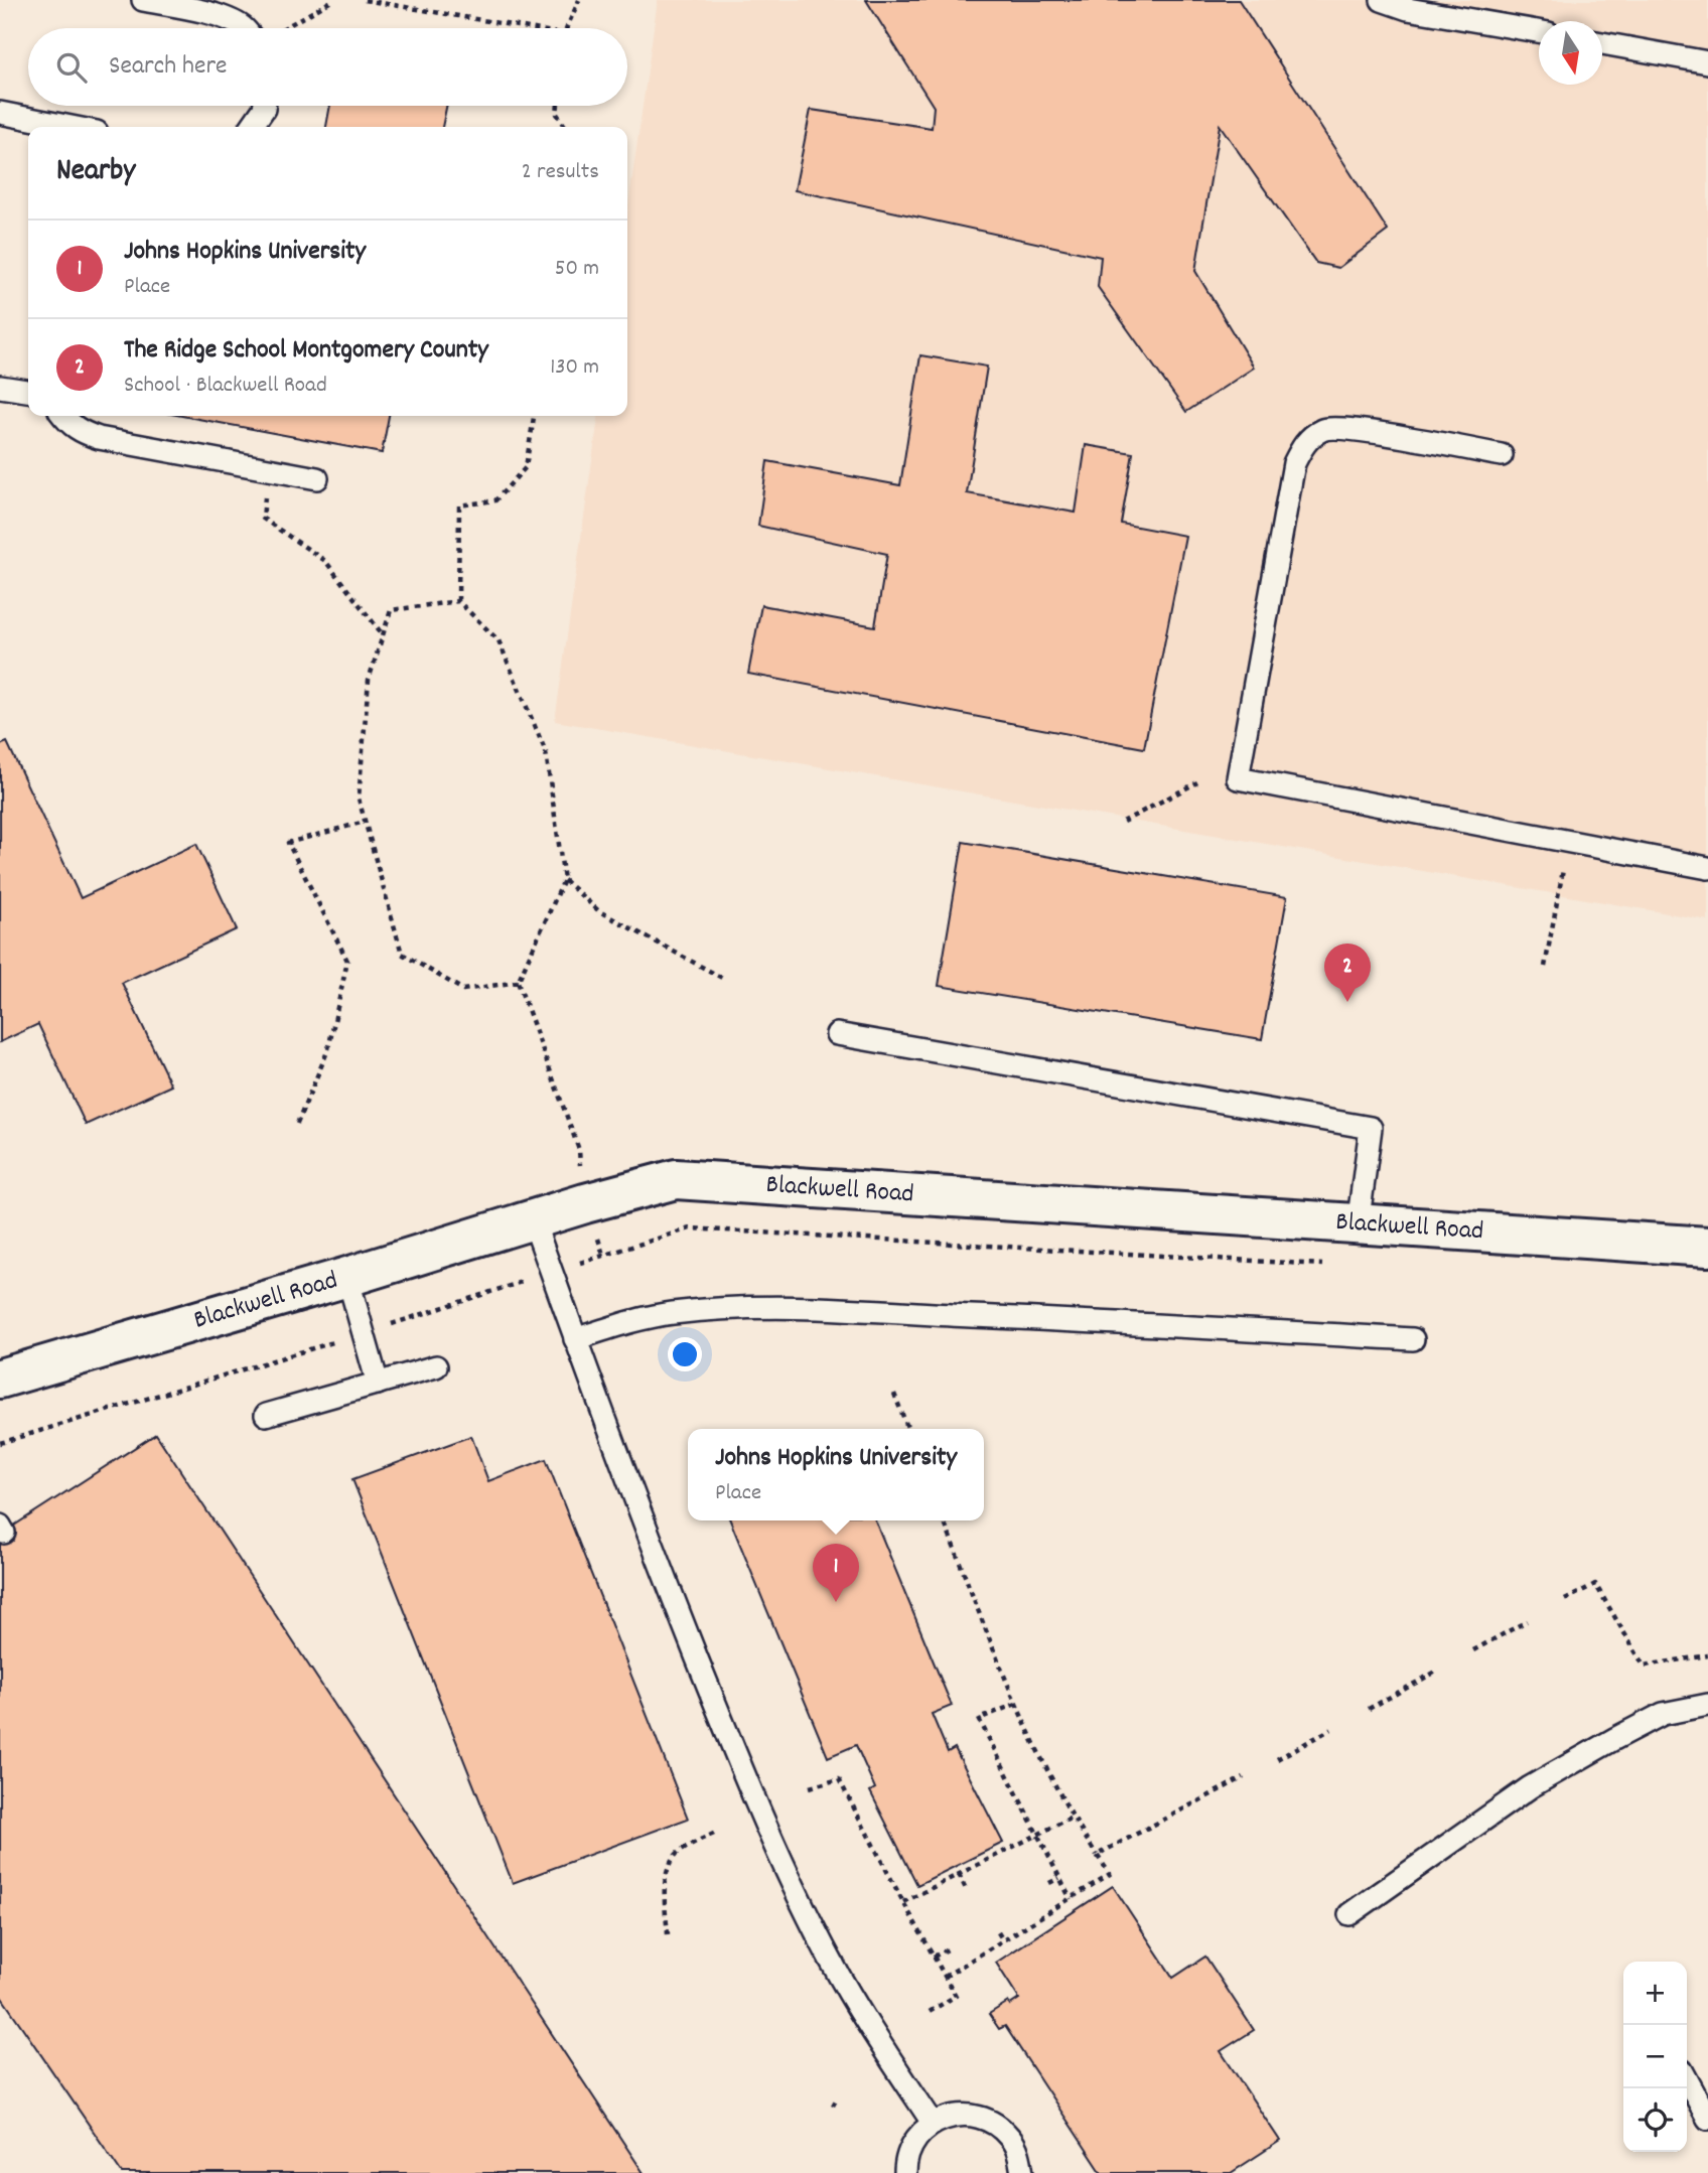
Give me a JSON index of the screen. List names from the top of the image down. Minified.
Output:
{"streets":{"street":["Blackwell Road"]},"north":"bottom","page":{"search":"Search here","heading":["Nearby","2 results"],"list":[{"mark":"1","name":"Johns Hopkins University","note":"Place","value":"50 m"},{"mark":"2","name":"The Ridge School Montgomery County","note":"School · Blackwell Road","value":"130 m"}],"pins":["2","1"],"popup":["Johns Hopkins University","Place"],"map_buttons":["+","−"]}}
